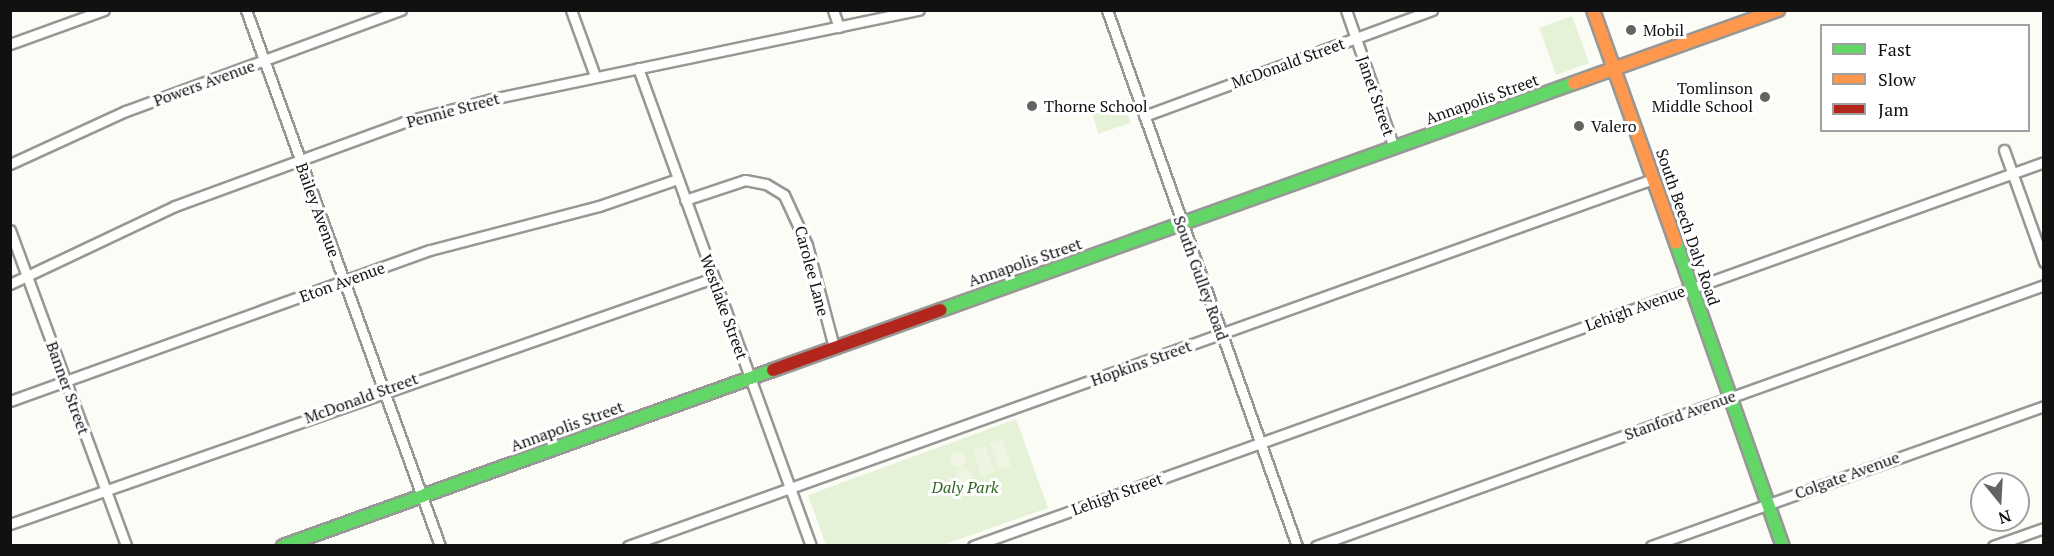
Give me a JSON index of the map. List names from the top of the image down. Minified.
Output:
{"streets":{"street":["McDonald Street","Powers Avenue","Janet Street","Annapolis Street","Pennie Street","Bailey Avenue","South Beech Daly Road","Carolee Lane","South Gulley Road","Eton Avenue","Westlake Street","Lehigh Avenue","Hopkins Street","Banner Street","Stanford Avenue","Colgate Avenue","Lehigh Street"]},"crossings":[["McDonald Street","Janet Street"],["McDonald Street","Bailey Avenue"],["McDonald Street","South Gulley Road"],["McDonald Street","Westlake Street"],["McDonald Street","Banner Street"],["Powers Avenue","Bailey Avenue"],["Janet Street","Annapolis Street"],["Annapolis Street","Bailey Avenue"],["Annapolis Street","South Beech Daly Road"],["Annapolis Street","Carolee Lane"],["Annapolis Street","South Gulley Road"],["Annapolis Street","Westlake Street"],["Pennie Street","Bailey Avenue"],["Pennie Street","Westlake Street"],["Pennie Street","Banner Street"],["Bailey Avenue","Eton Avenue"],["South Beech Daly Road","Lehigh Avenue"],["South Beech Daly Road","Hopkins Street"],["South Beech Daly Road","Stanford Avenue"],["South Beech Daly Road","Colgate Avenue"],["Carolee Lane","Westlake Street"],["South Gulley Road","Lehigh Avenue"],["South Gulley Road","Hopkins Street"],["South Gulley Road","Lehigh Street"],["Eton Avenue","Westlake Street"],["Eton Avenue","Banner Street"],["Westlake Street","Hopkins Street"],["Lehigh Avenue","Lehigh Street"]],"parks":["Daly Park"],"places":["Mobil","Tomlinson Middle School","Thorne School","Valero"],"legend":["Fast","Slow","Jam"],"north":"bottom"}
